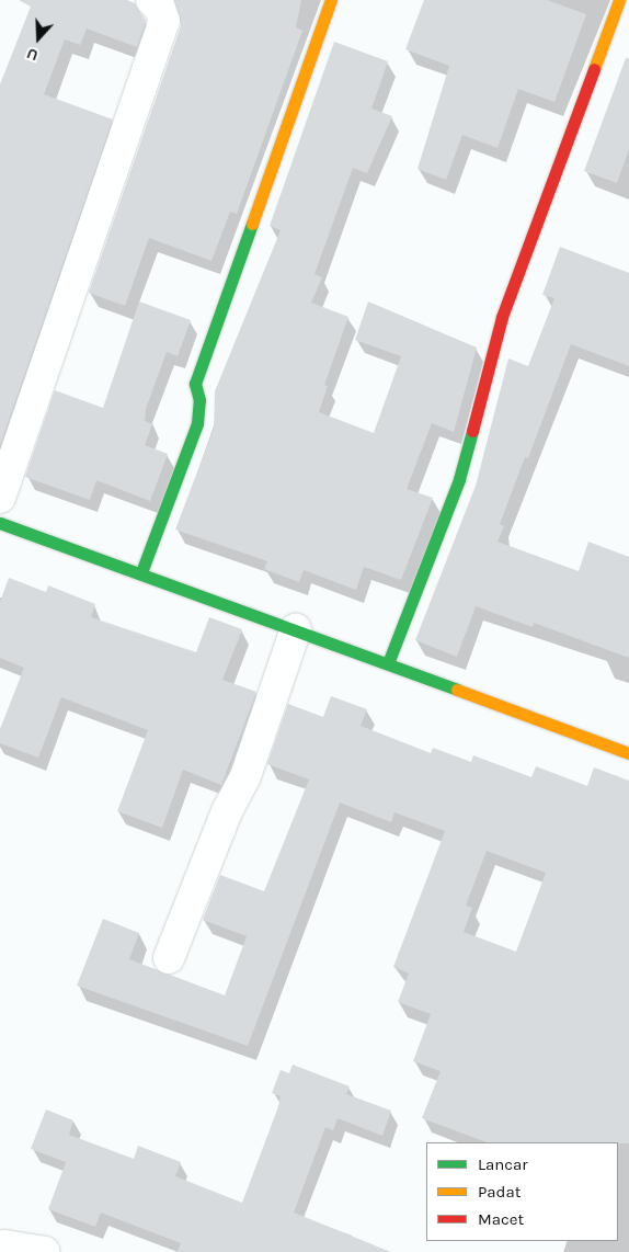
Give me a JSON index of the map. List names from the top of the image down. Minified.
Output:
{"legend":["Lancar","Padat","Macet"],"north":"bottom"}
